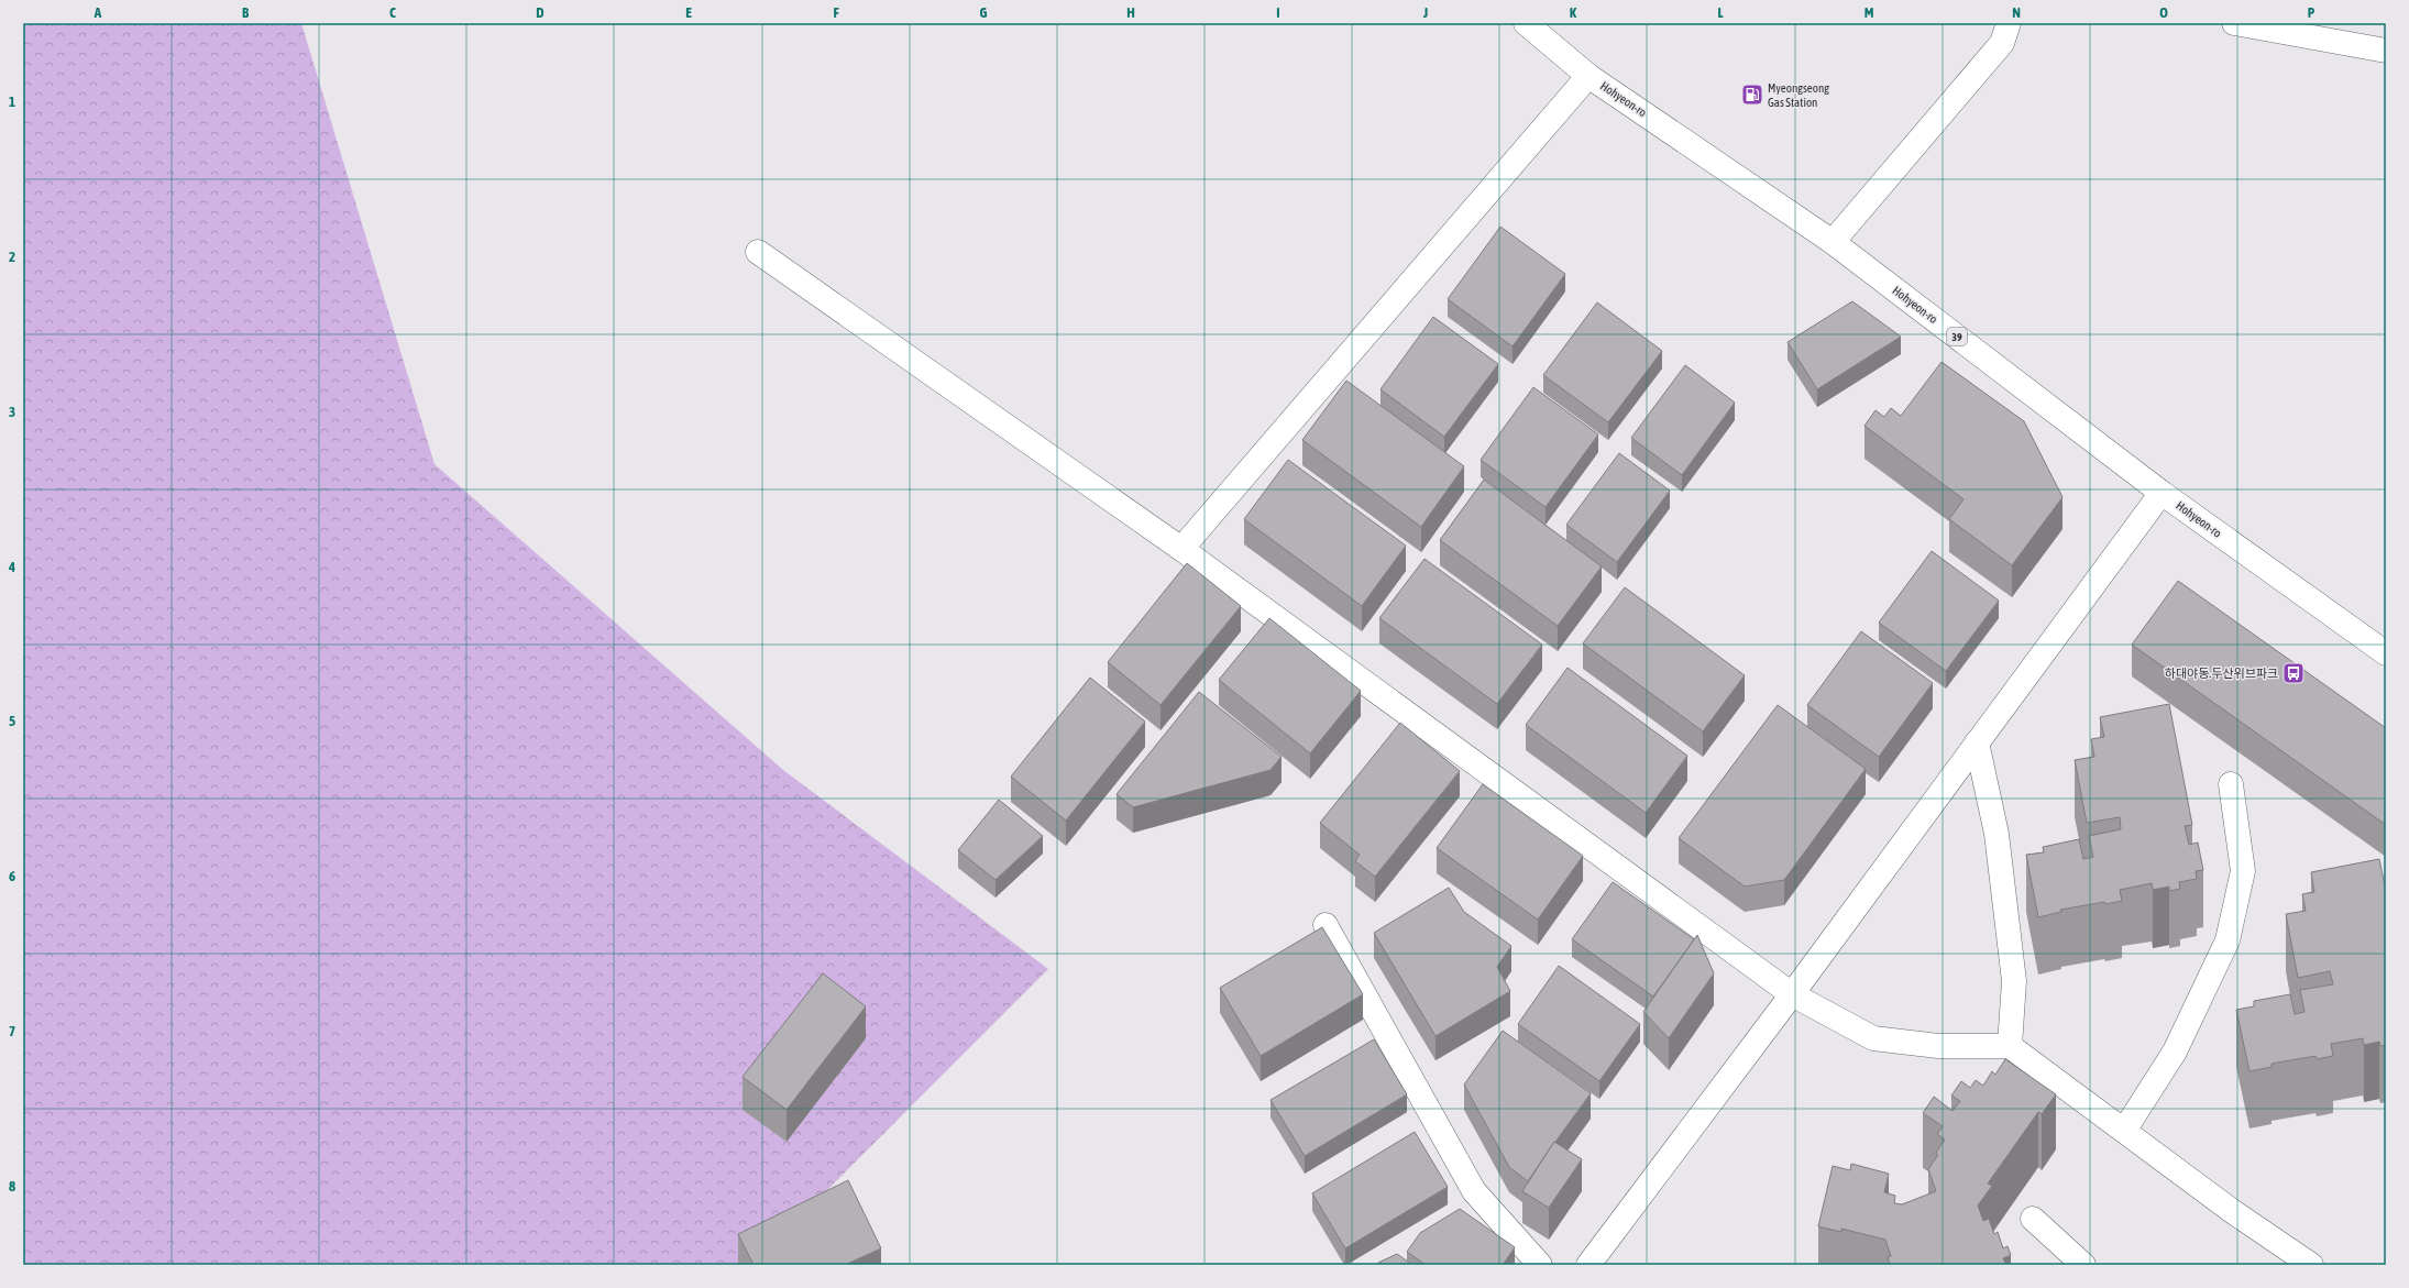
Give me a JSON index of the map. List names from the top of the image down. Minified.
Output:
{"streets":{"street":["Hohyeon-ro","39"]},"places":{"fuel station":["Myeongseong Gas Station"],"bus stop":["하대야동.두산위브파크"]},"grid":{"columns":["A","B","C","D","E","F","G","H","I","J","K","L","M","N","O","P"],"rows":["1","2","3","4","5","6","7","8"]}}
